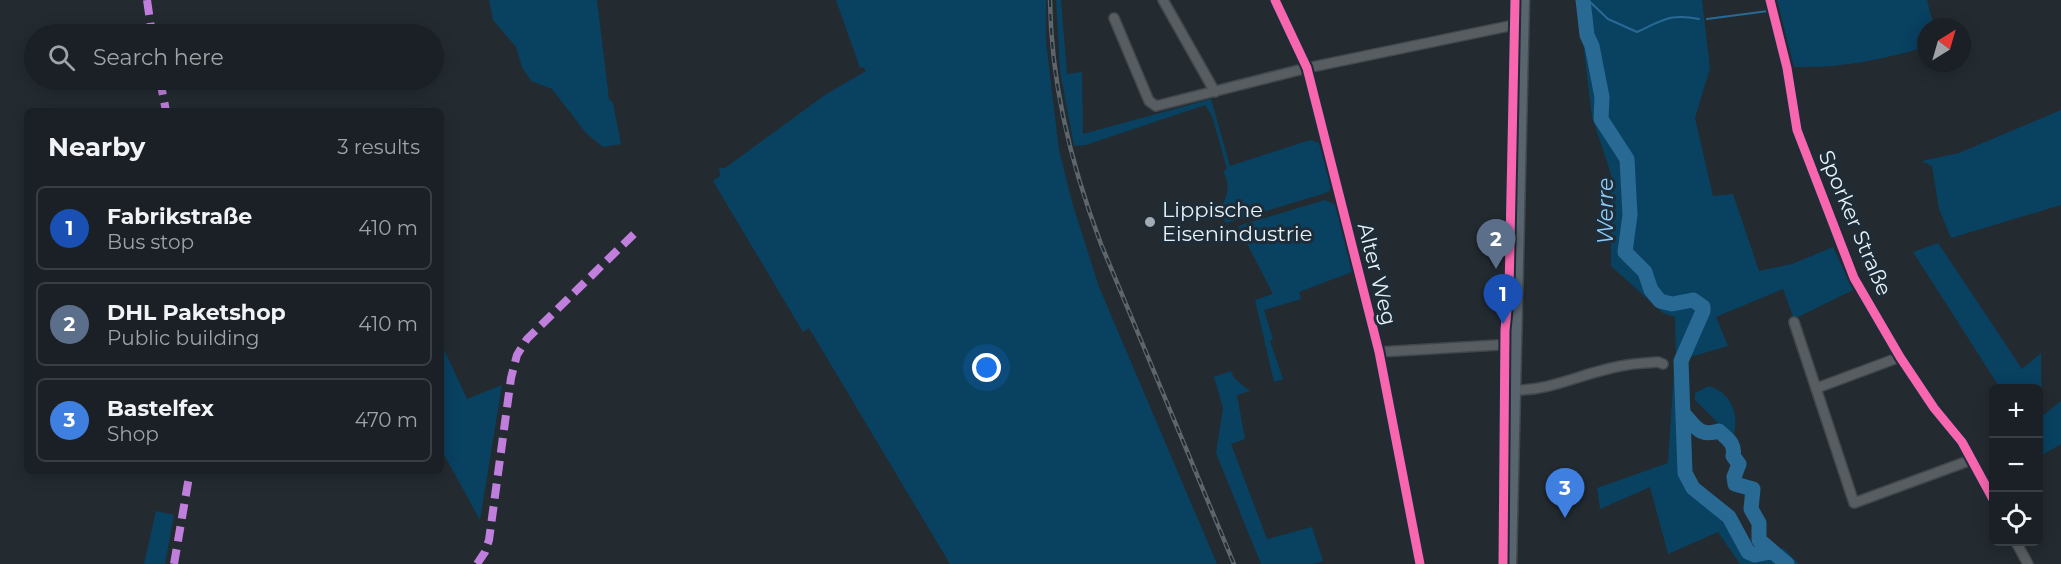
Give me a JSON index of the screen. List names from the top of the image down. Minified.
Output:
{"streets":{"street":["Sporker Straße","Alter Weg"]},"water":["Werre"],"places":["Lippische Eisenindustrie"],"north":"top right","page":{"search":"Search here","heading":["Nearby","3 results"],"list":[{"mark":"1","name":"Fabrikstraße","note":"Bus stop","value":"410 m"},{"mark":"2","name":"DHL Paketshop","note":"Public building","value":"410 m"},{"mark":"3","name":"Bastelfex","note":"Shop","value":"470 m"}],"pins":["2","1","3"],"map_buttons":["+","−"]}}
